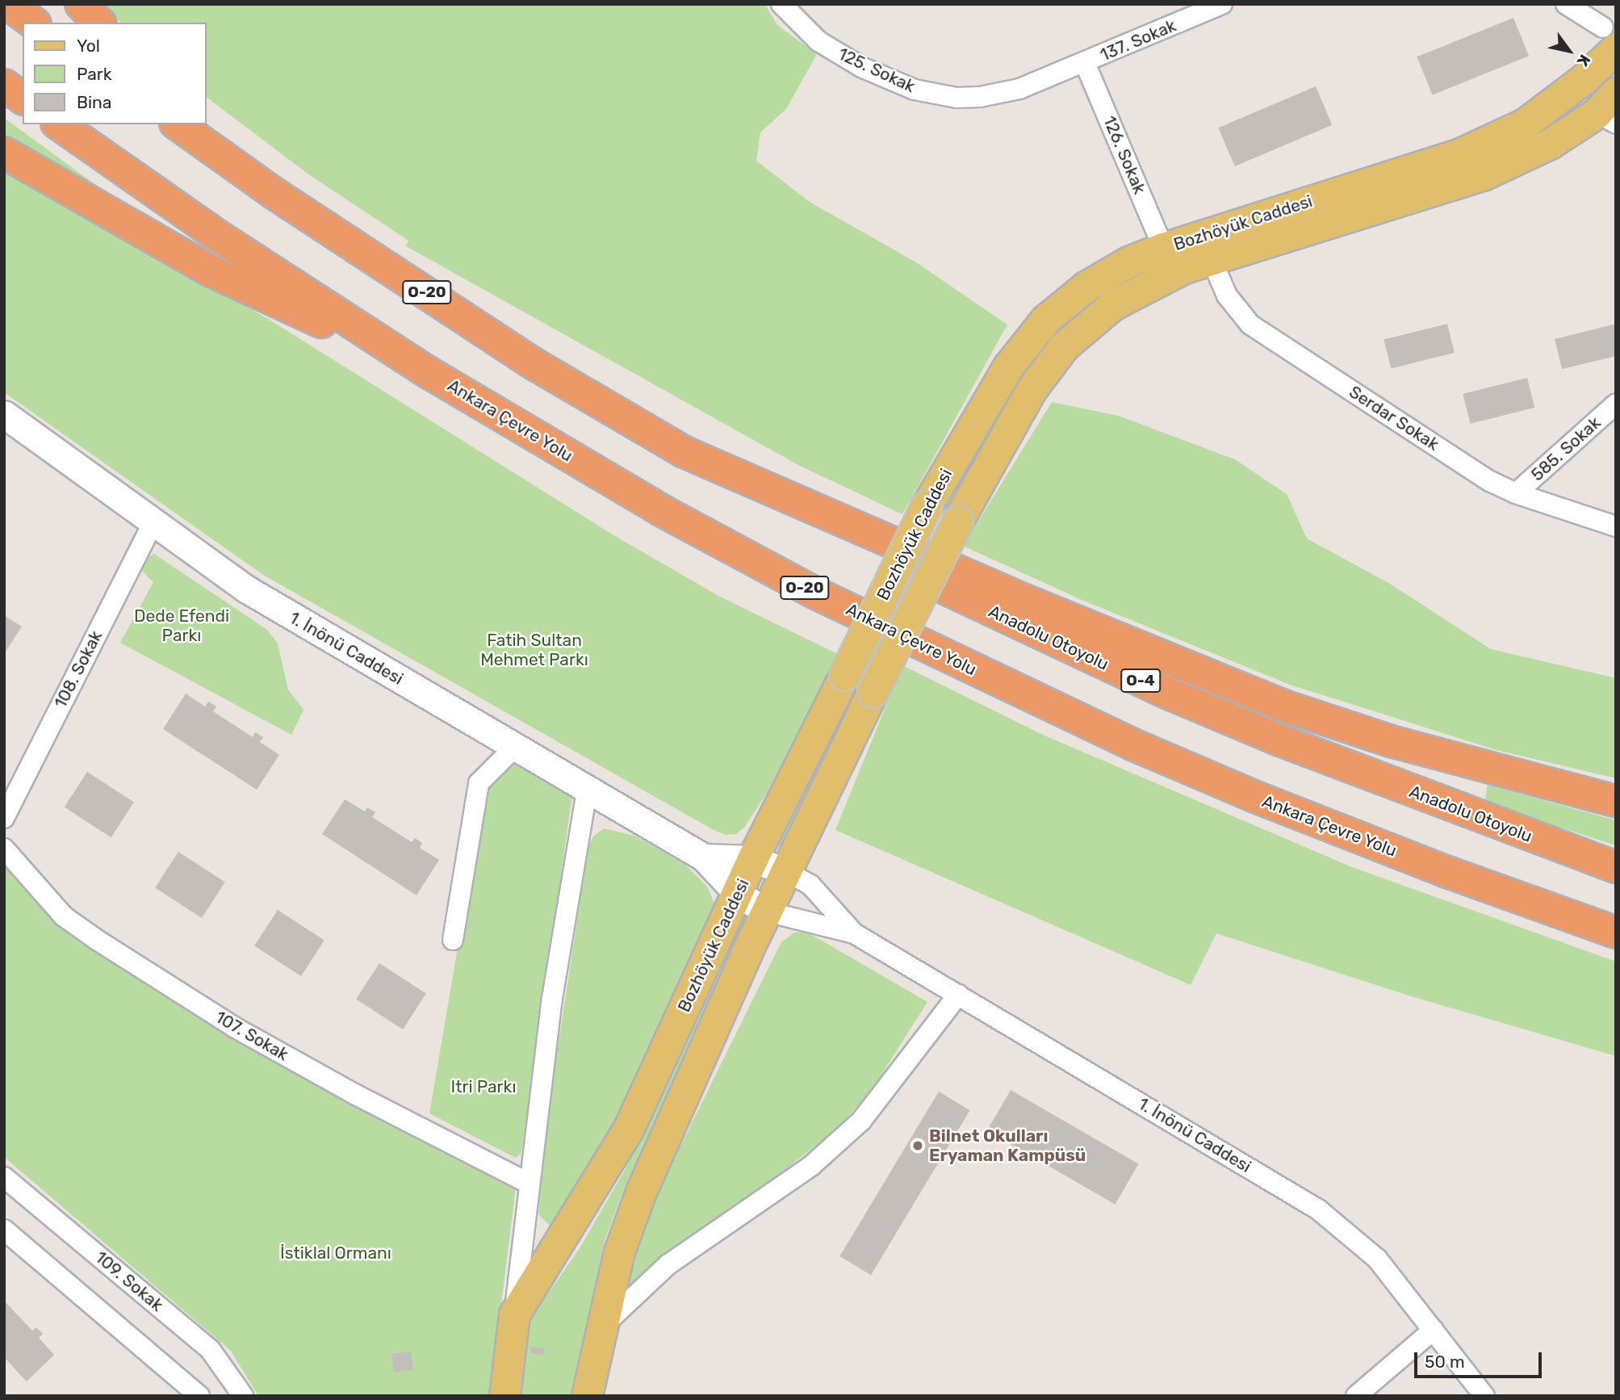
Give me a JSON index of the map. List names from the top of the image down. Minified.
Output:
{"streets":{"highway":["O-20","Ankara Çevre Yolu","Anadolu Otoyolu","O-4"],"main road":["Bozhöyük Caddesi"],"street":["137. Sokak","125. Sokak","126. Sokak","Serdar Sokak","585. Sokak","1. İnönü Caddesi","108. Sokak","107. Sokak","109. Sokak"]},"crossings":[["137. Sokak","125. Sokak"],["137. Sokak","126. Sokak"],["125. Sokak","126. Sokak"],["126. Sokak","Bozhöyük Caddesi"],["Bozhöyük Caddesi","Serdar Sokak"],["Bozhöyük Caddesi","1. İnönü Caddesi"],["O-20","Anadolu Otoyolu"],["Serdar Sokak","585. Sokak"],["1. İnönü Caddesi","108. Sokak"]],"parks":["Dede Efendi Parkı","Fatih Sultan Mehmet Parkı","Itri Parkı","İstiklal Ormanı"],"places":["Bilnet Okulları Eryaman Kampüsü"],"legend":["Yol","Park","Bina"],"scale_bar":"50 m","north":"bottom right"}
